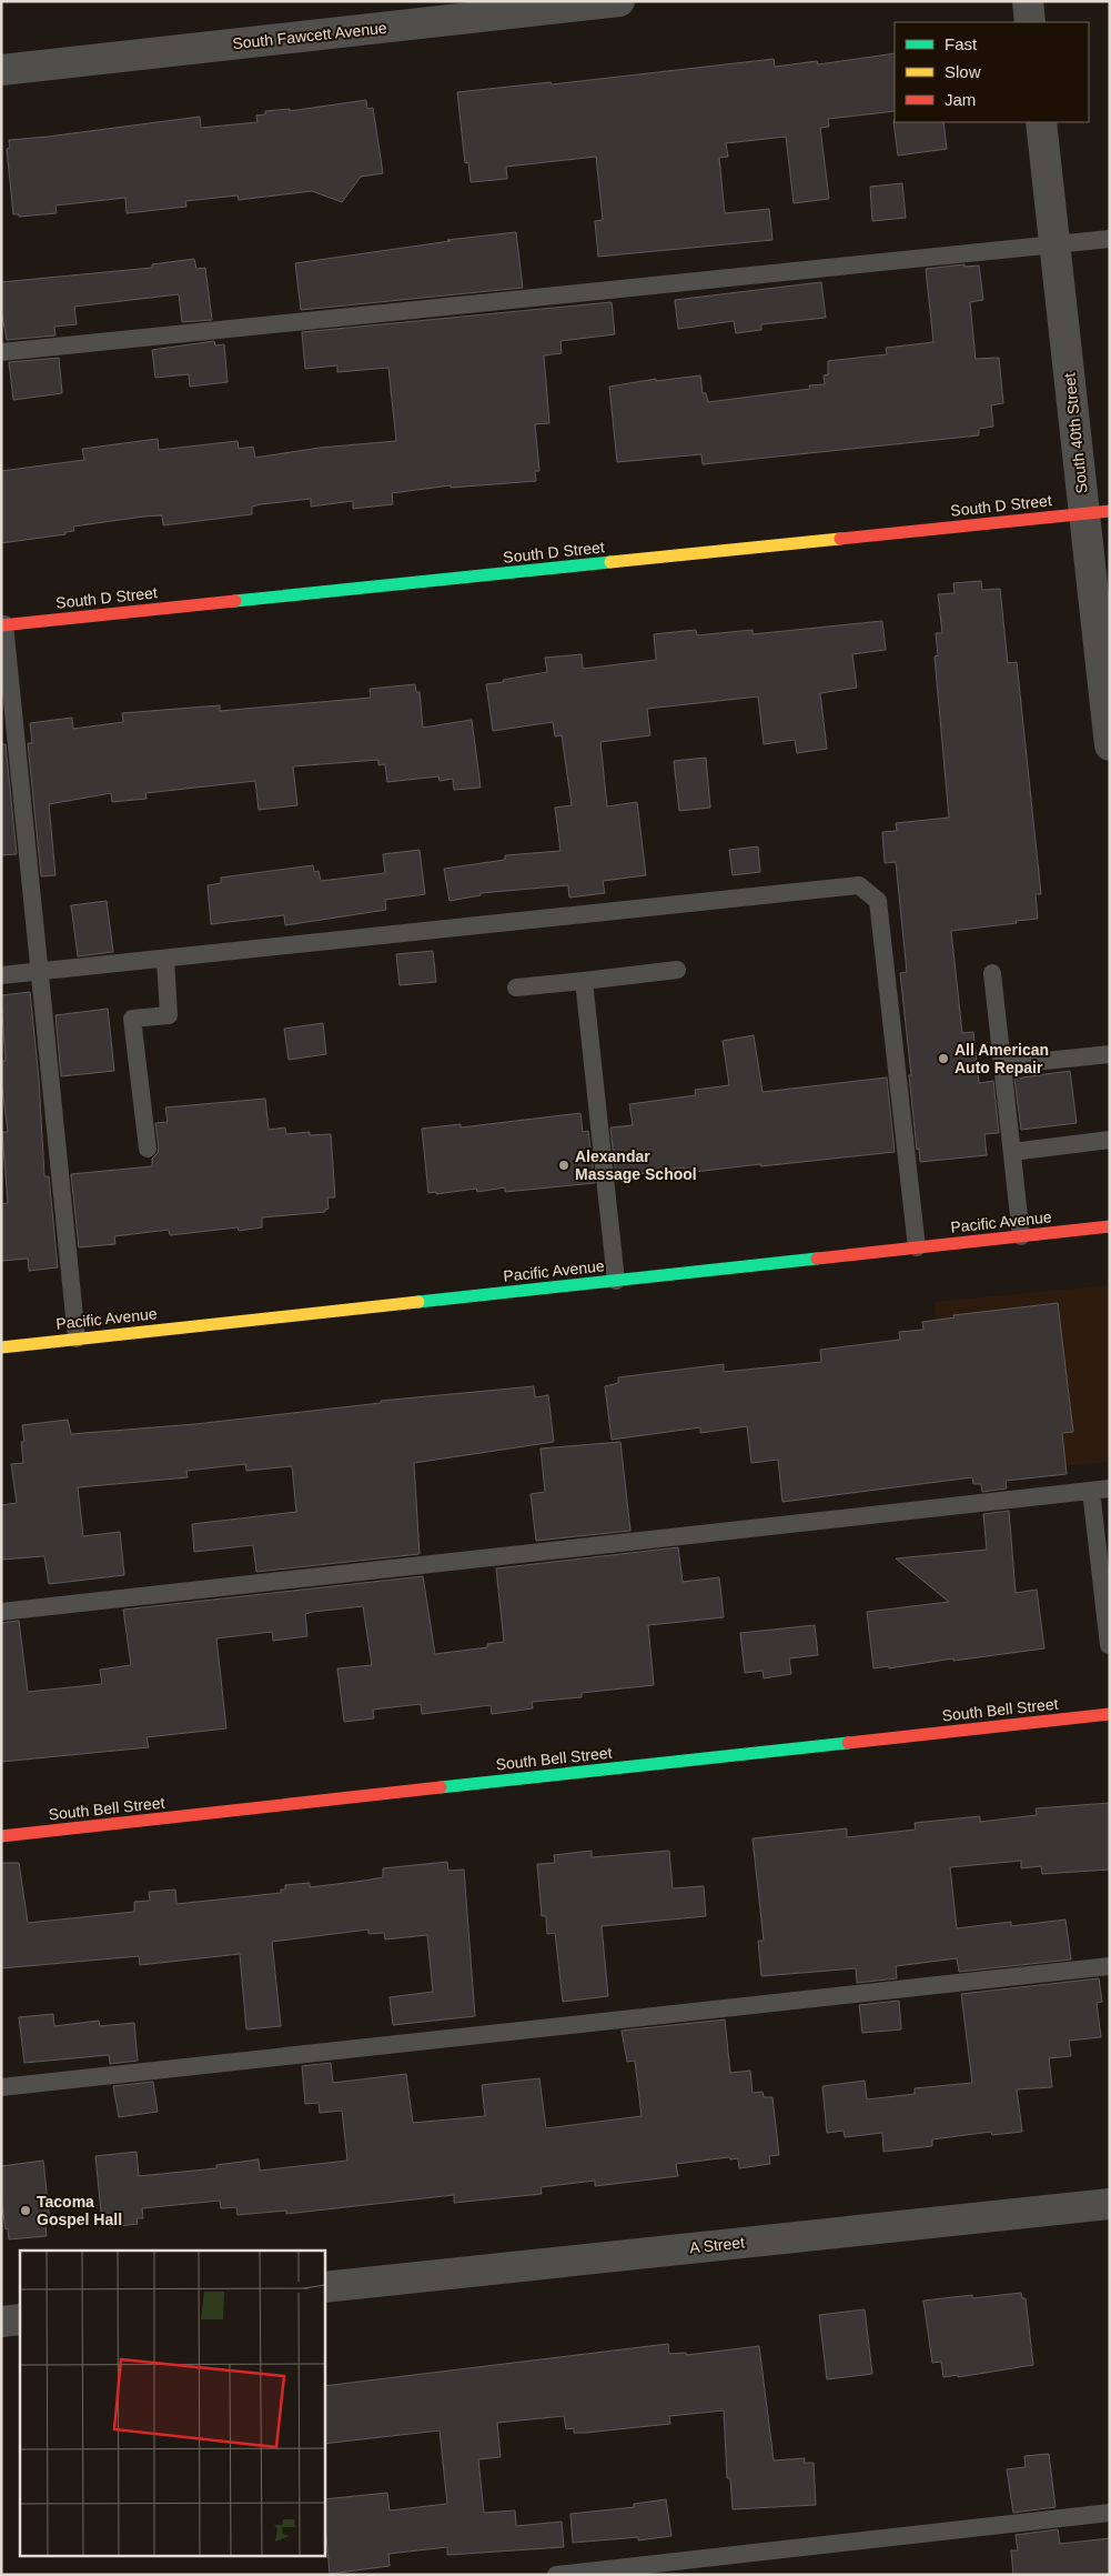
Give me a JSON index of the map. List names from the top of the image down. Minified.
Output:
{"streets":{"street":["South Fawcett Avenue","South 40th Street","South D Street","Pacific Avenue","South Bell Street","A Street"]},"crossings":[["South 40th Street","South D Street"]],"places":["All American Auto Repair","Alexandar Massage School","Tacoma Gospel Hall"],"legend":["Fast","Slow","Jam"]}
